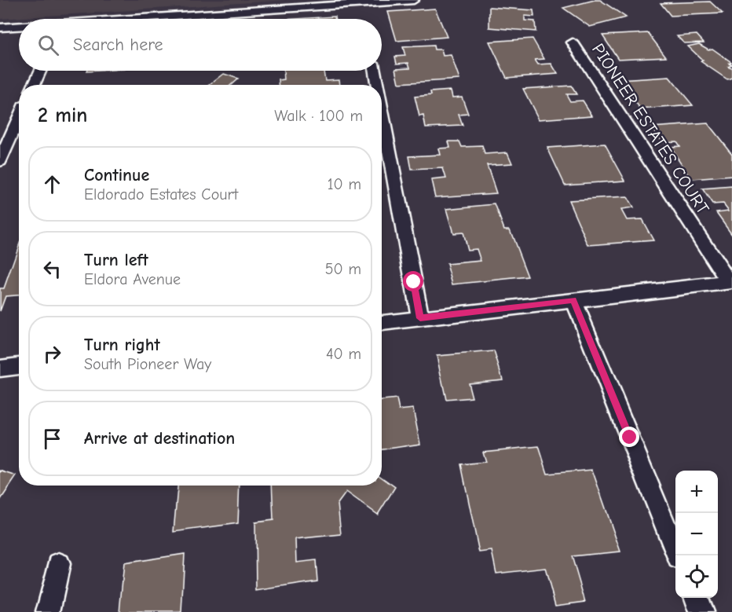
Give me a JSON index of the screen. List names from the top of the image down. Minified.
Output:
{"streets":{"street":["PIONEER ESTATES COURT"]},"page":{"search":"Search here","heading":["2 min","Walk · 100 m"],"list":[["Continue","Eldorado Estates Court","10 m"],["Turn left","Eldora Avenue","50 m"],["Turn right","South Pioneer Way","40 m"],"Arrive at destination"],"map_buttons":["+","−"]}}
